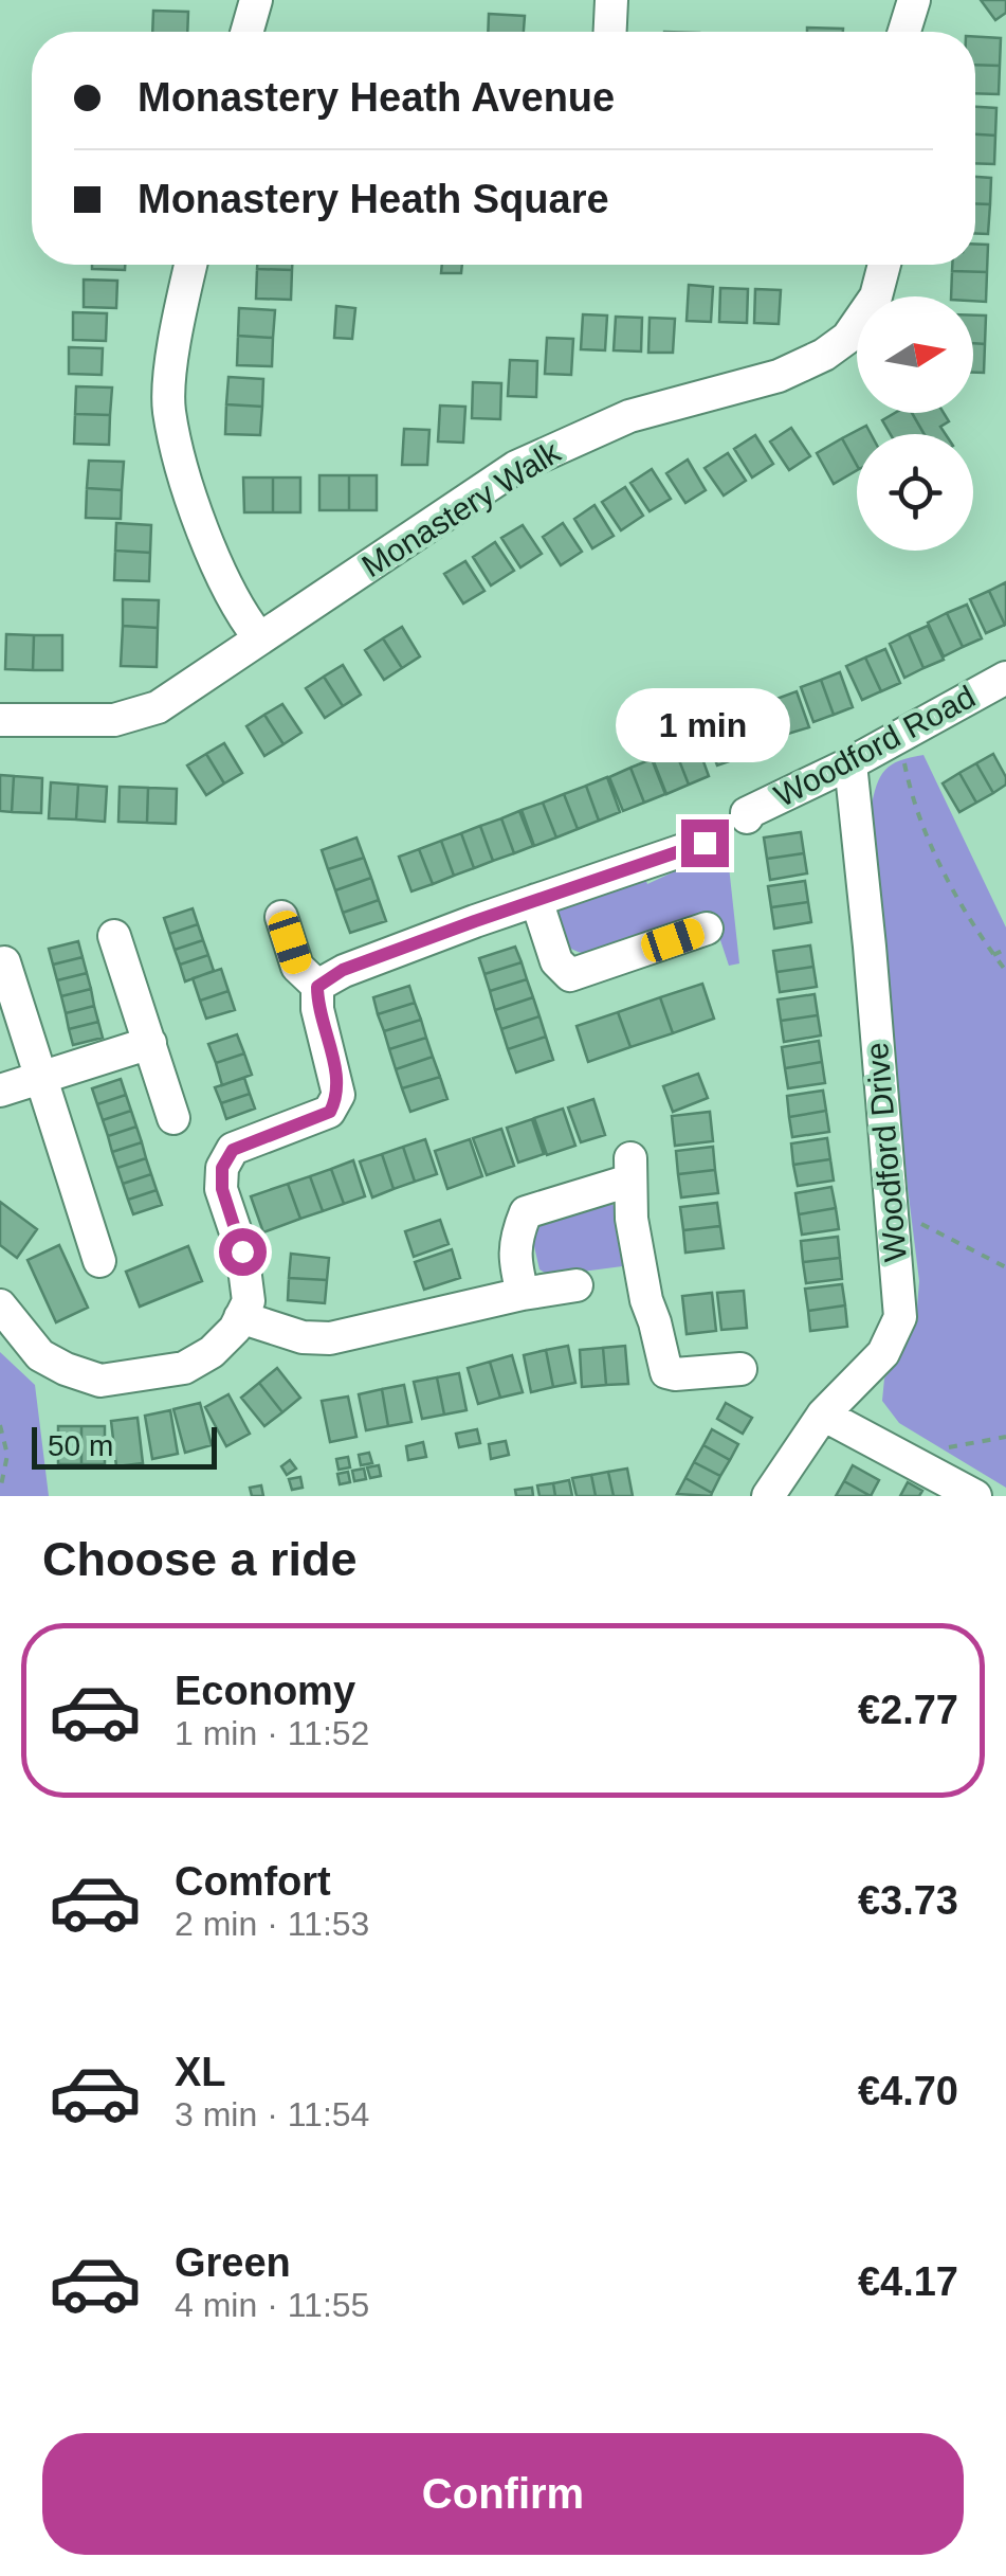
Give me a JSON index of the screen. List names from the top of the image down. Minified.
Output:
{"streets":{"street":["Monastery Walk","Woodford Road","Woodford Drive"]},"crossings":[["Woodford Road","Woodford Drive"]],"scale_bar":"50 m","north":"right","page":{"banner":["Monastery Heath Avenue","Monastery Heath Square"],"bubble":"1 min","scale":"50 m","heading":"Choose a ride","list":[{"name":"Economy","note":"1 min · 11:52","value":"€2.77"},{"name":"Comfort","note":"2 min · 11:53","value":"€3.73"},{"name":"XL","note":"3 min · 11:54","value":"€4.70"},{"name":"Green","note":"4 min · 11:55","value":"€4.17"}],"buttons":"Confirm"}}
